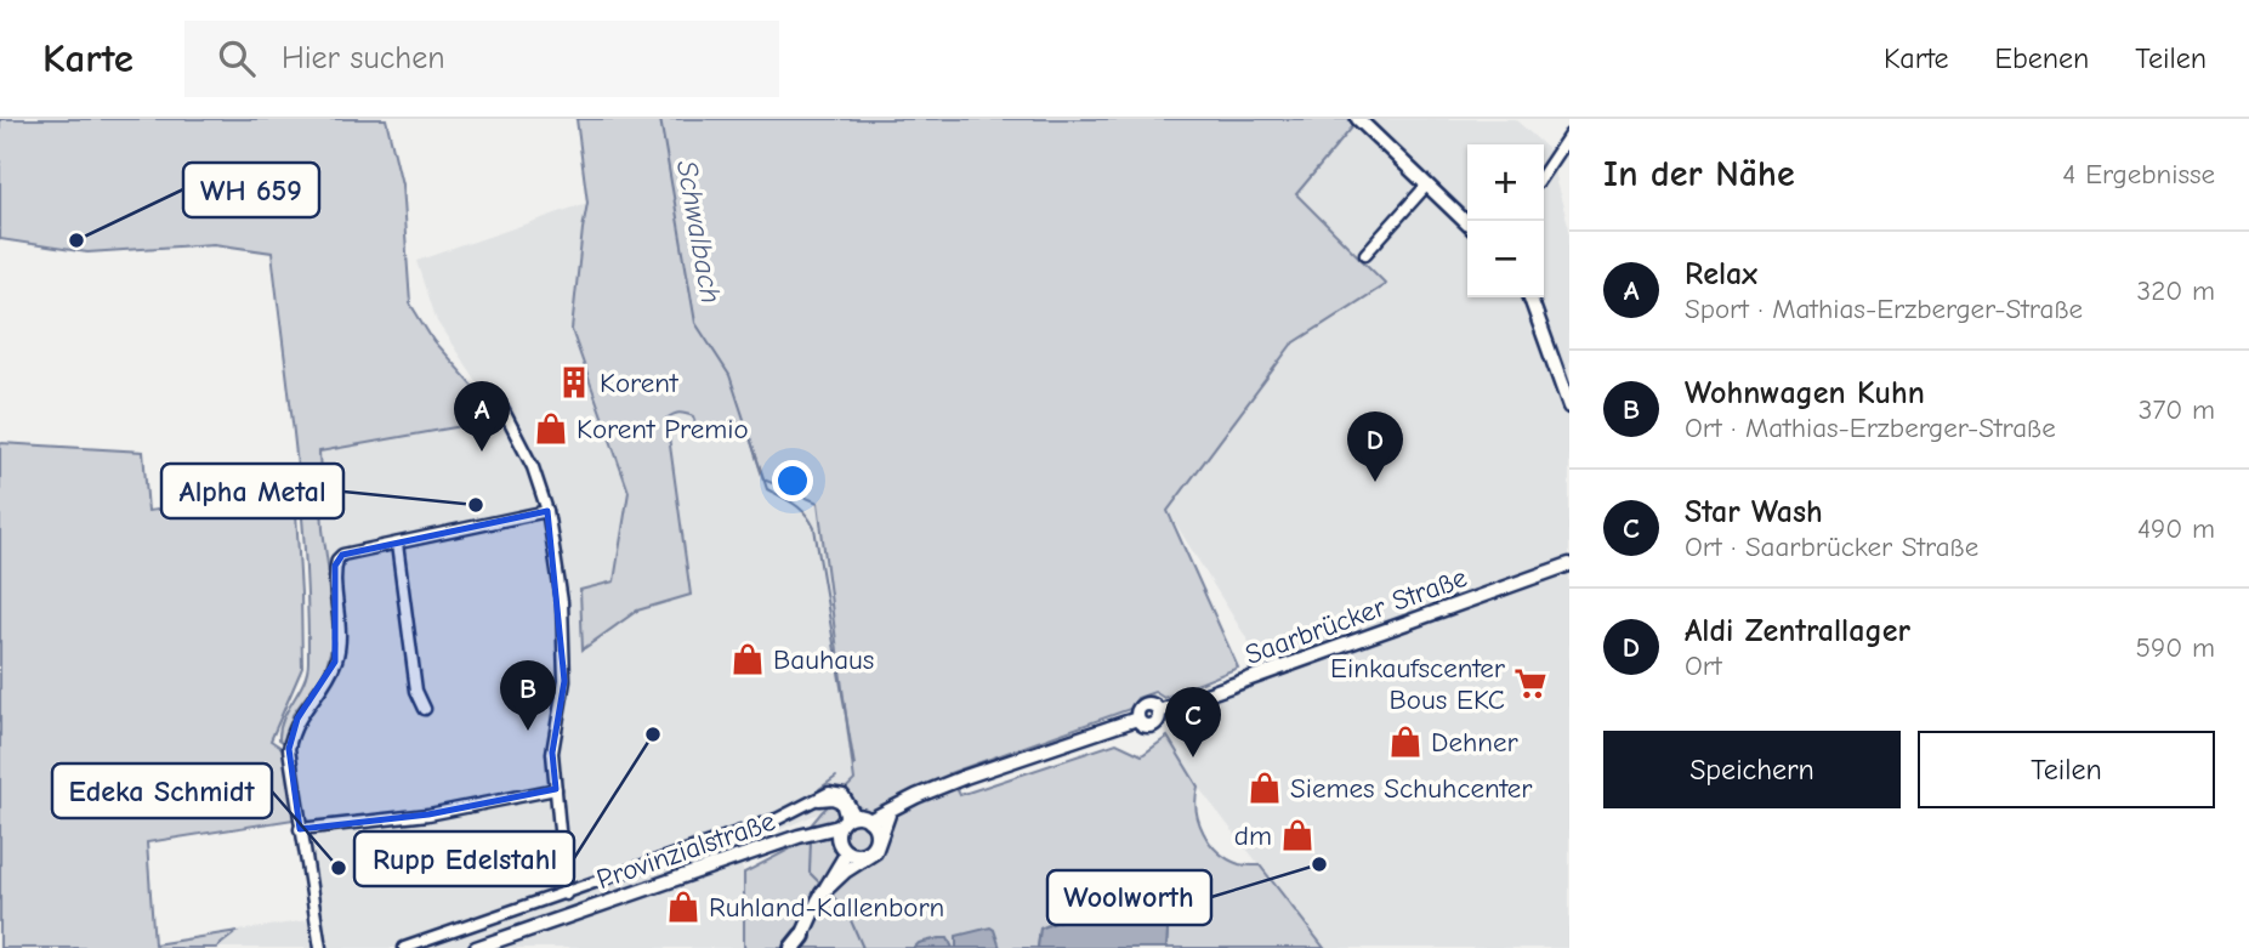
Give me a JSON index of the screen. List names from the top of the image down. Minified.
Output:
{"streets":{"main road":["Saarbrücker Straße","Provinzialstraße"]},"water":["Schwalbach"],"places":{"other":["WH 659","Alpha Metal","Rupp Edelstahl","Woolworth","Edeka Schmidt"],"building":["Korent"],"shop":["Korent Premio","Bauhaus","Dehner","Siemes Schuhcenter","dm","Ruhland-Kallenborn"],"supermarket":["Einkaufscenter Bous EKC"]},"page":{"header":"Karte","search":"Hier suchen","nav":["Karte","Ebenen","Teilen"],"heading":["In der Nähe","4 Ergebnisse"],"map_buttons":["+","−"],"list":[{"mark":"A","name":"Relax","note":"Sport · Mathias-Erzberger-Straße","value":"320 m"},{"mark":"B","name":"Wohnwagen Kuhn","note":"Ort · Mathias-Erzberger-Straße","value":"370 m"},{"mark":"C","name":"Star Wash","note":"Ort · Saarbrücker Straße","value":"490 m"},{"mark":"D","name":"Aldi Zentrallager","note":"Ort","value":"590 m"}],"pins":["A","D","B","C"],"buttons":["Speichern","Teilen"]}}
